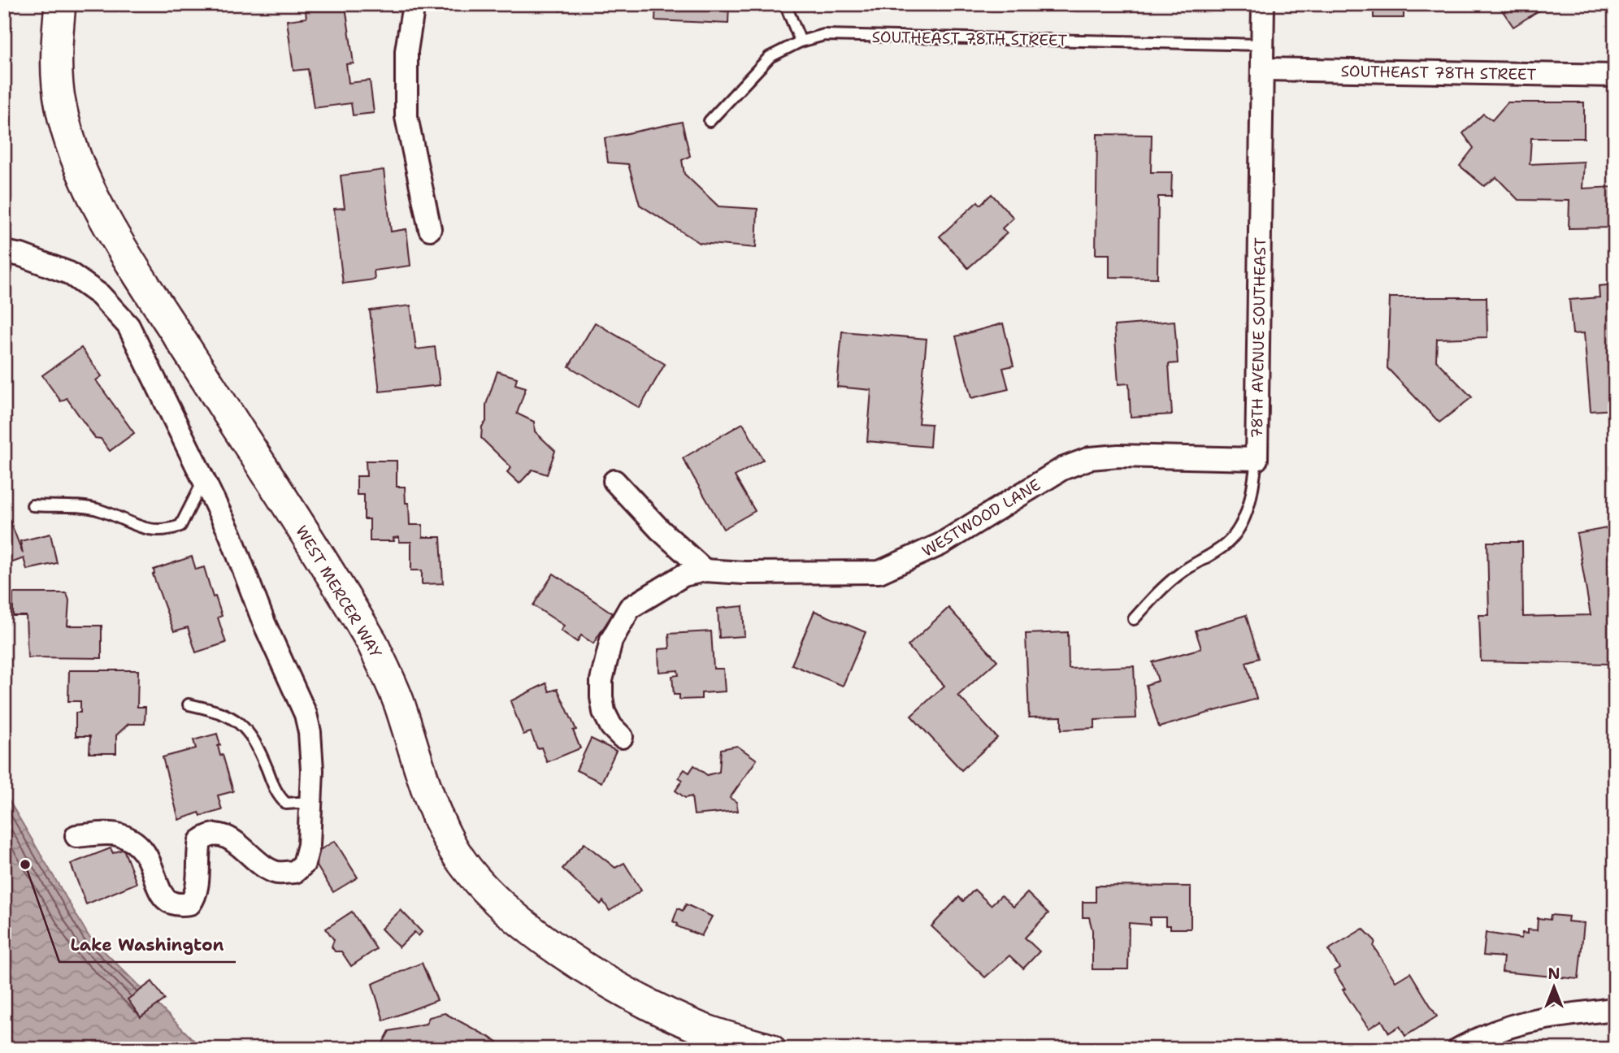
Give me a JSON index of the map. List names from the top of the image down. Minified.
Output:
{"streets":{"street":["SOUTHEAST 78TH STREET","78TH AVENUE SOUTHEAST","WESTWOOD LANE","WEST MERCER WAY"]},"crossings":[["SOUTHEAST 78TH STREET","78TH AVENUE SOUTHEAST"],["78TH AVENUE SOUTHEAST","WESTWOOD LANE"]],"places":["Lake Washington"],"north":"top"}
